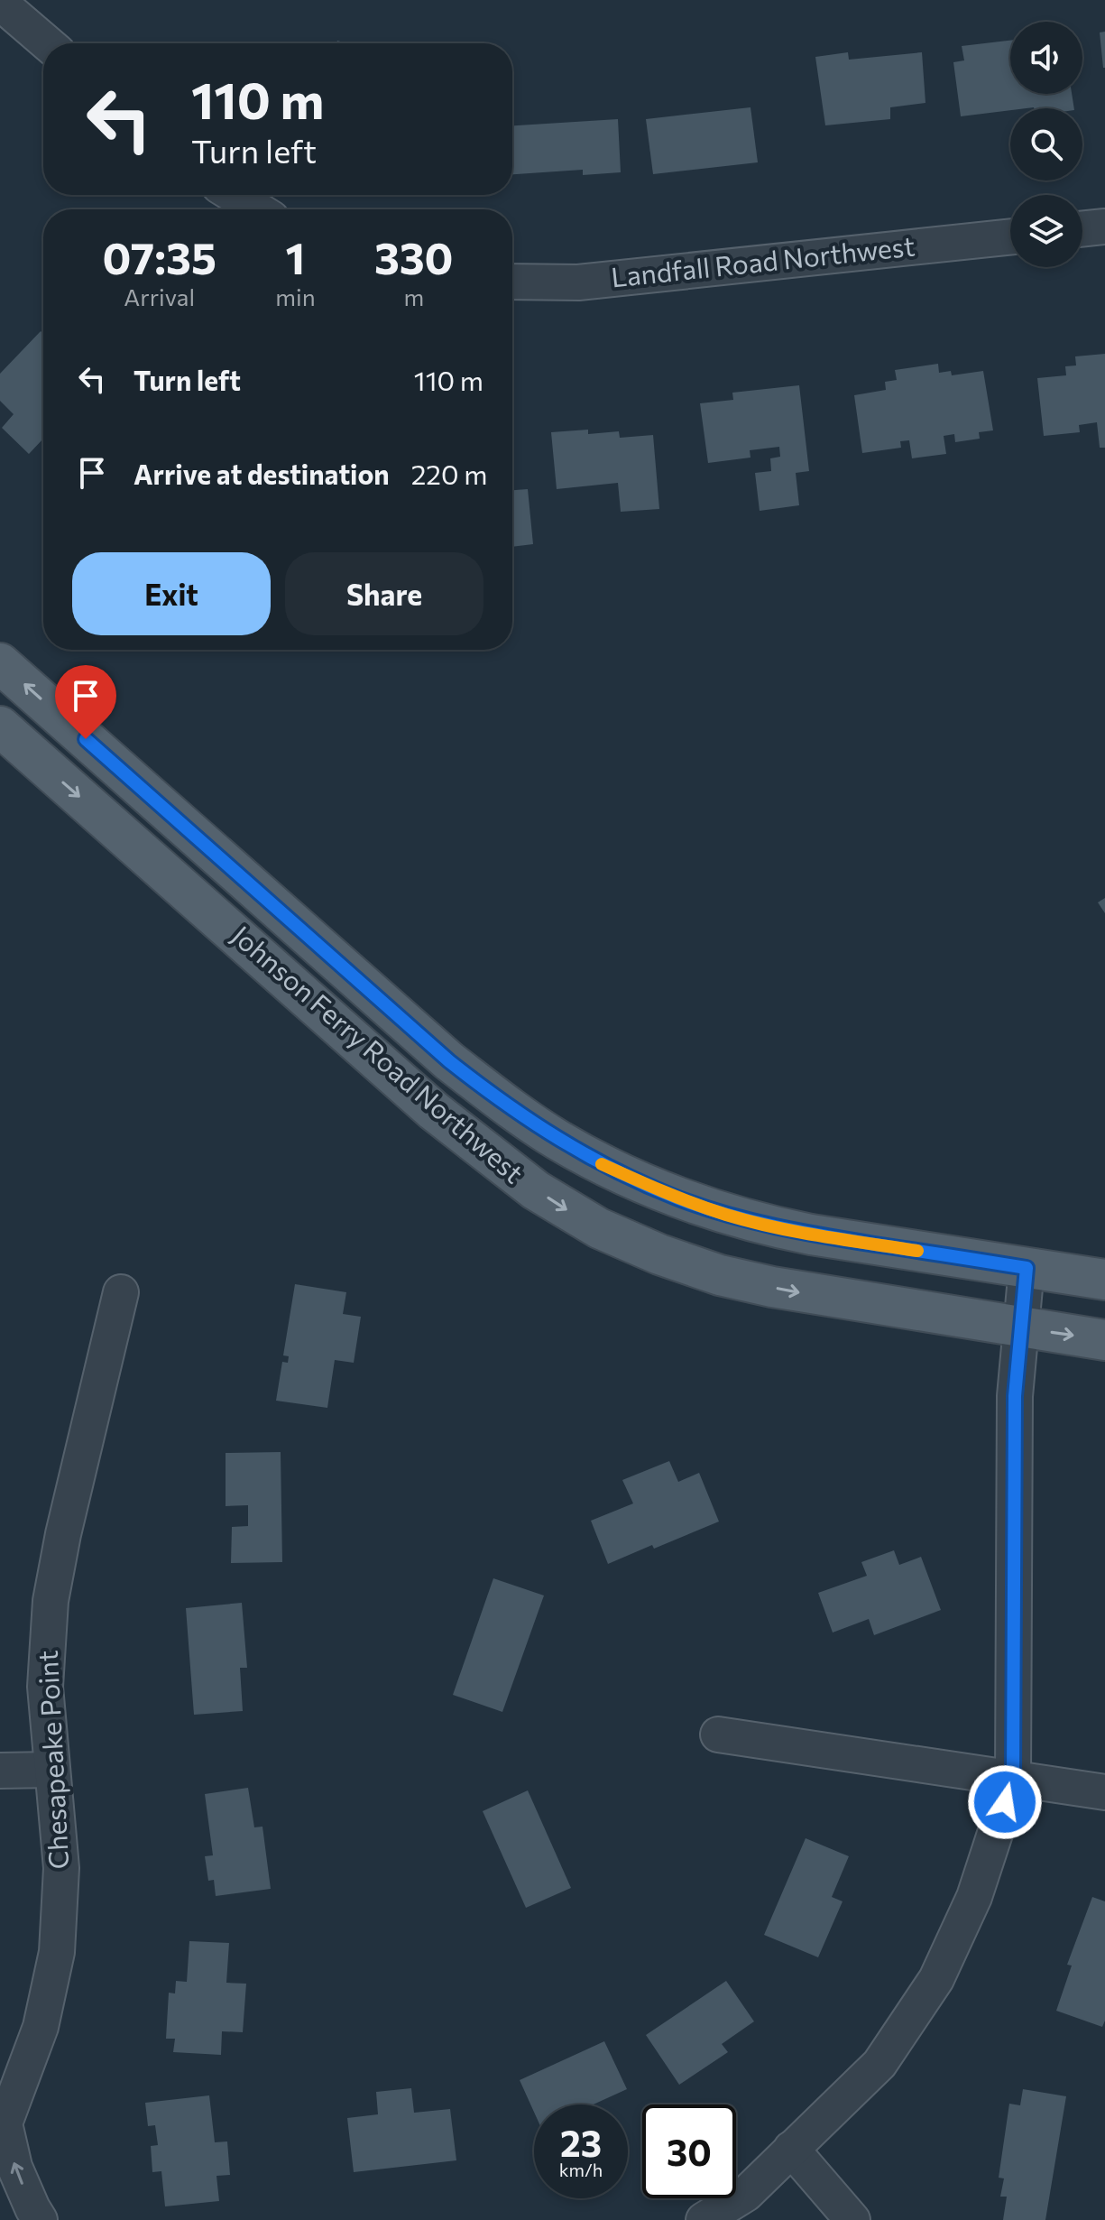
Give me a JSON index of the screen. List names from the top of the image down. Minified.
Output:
{"streets":{"main road":["Johnson Ferry Road Northwest"],"street":["Landfall Road Northwest","Chesapeake Point"]},"page":{"turn":["110 m","Turn left"],"eta":["07:35","Arrival","1","min","330","m"],"list":[{"name":"Turn left","value":"110 m"},{"name":"Arrive at destination","value":"220 m"}],"buttons":["Exit","Share"],"speed":"23 km/h","limit":"30"}}
